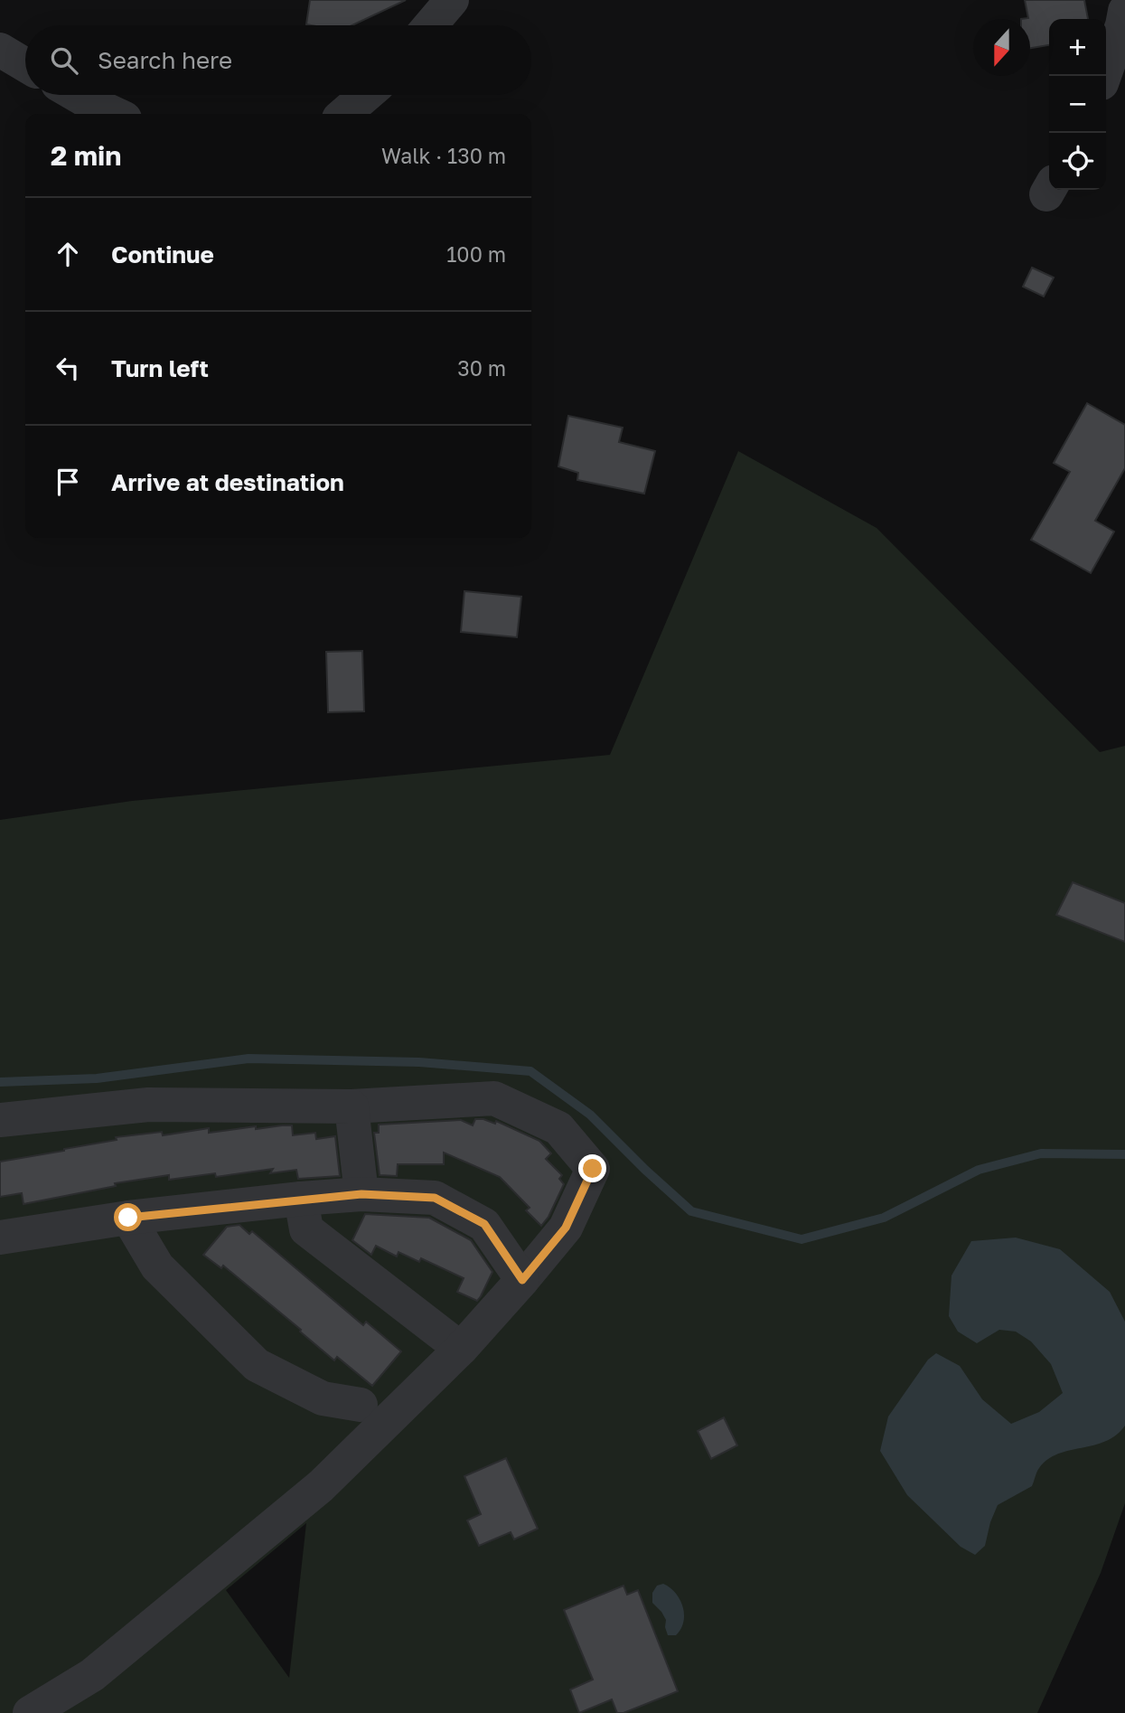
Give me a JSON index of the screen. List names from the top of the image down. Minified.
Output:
{"north":"bottom","page":{"map_buttons":["+","−"],"search":"Search here","heading":["2 min","Walk · 130 m"],"list":[["Continue","100 m"],["Turn left","30 m"],"Arrive at destination"]}}
